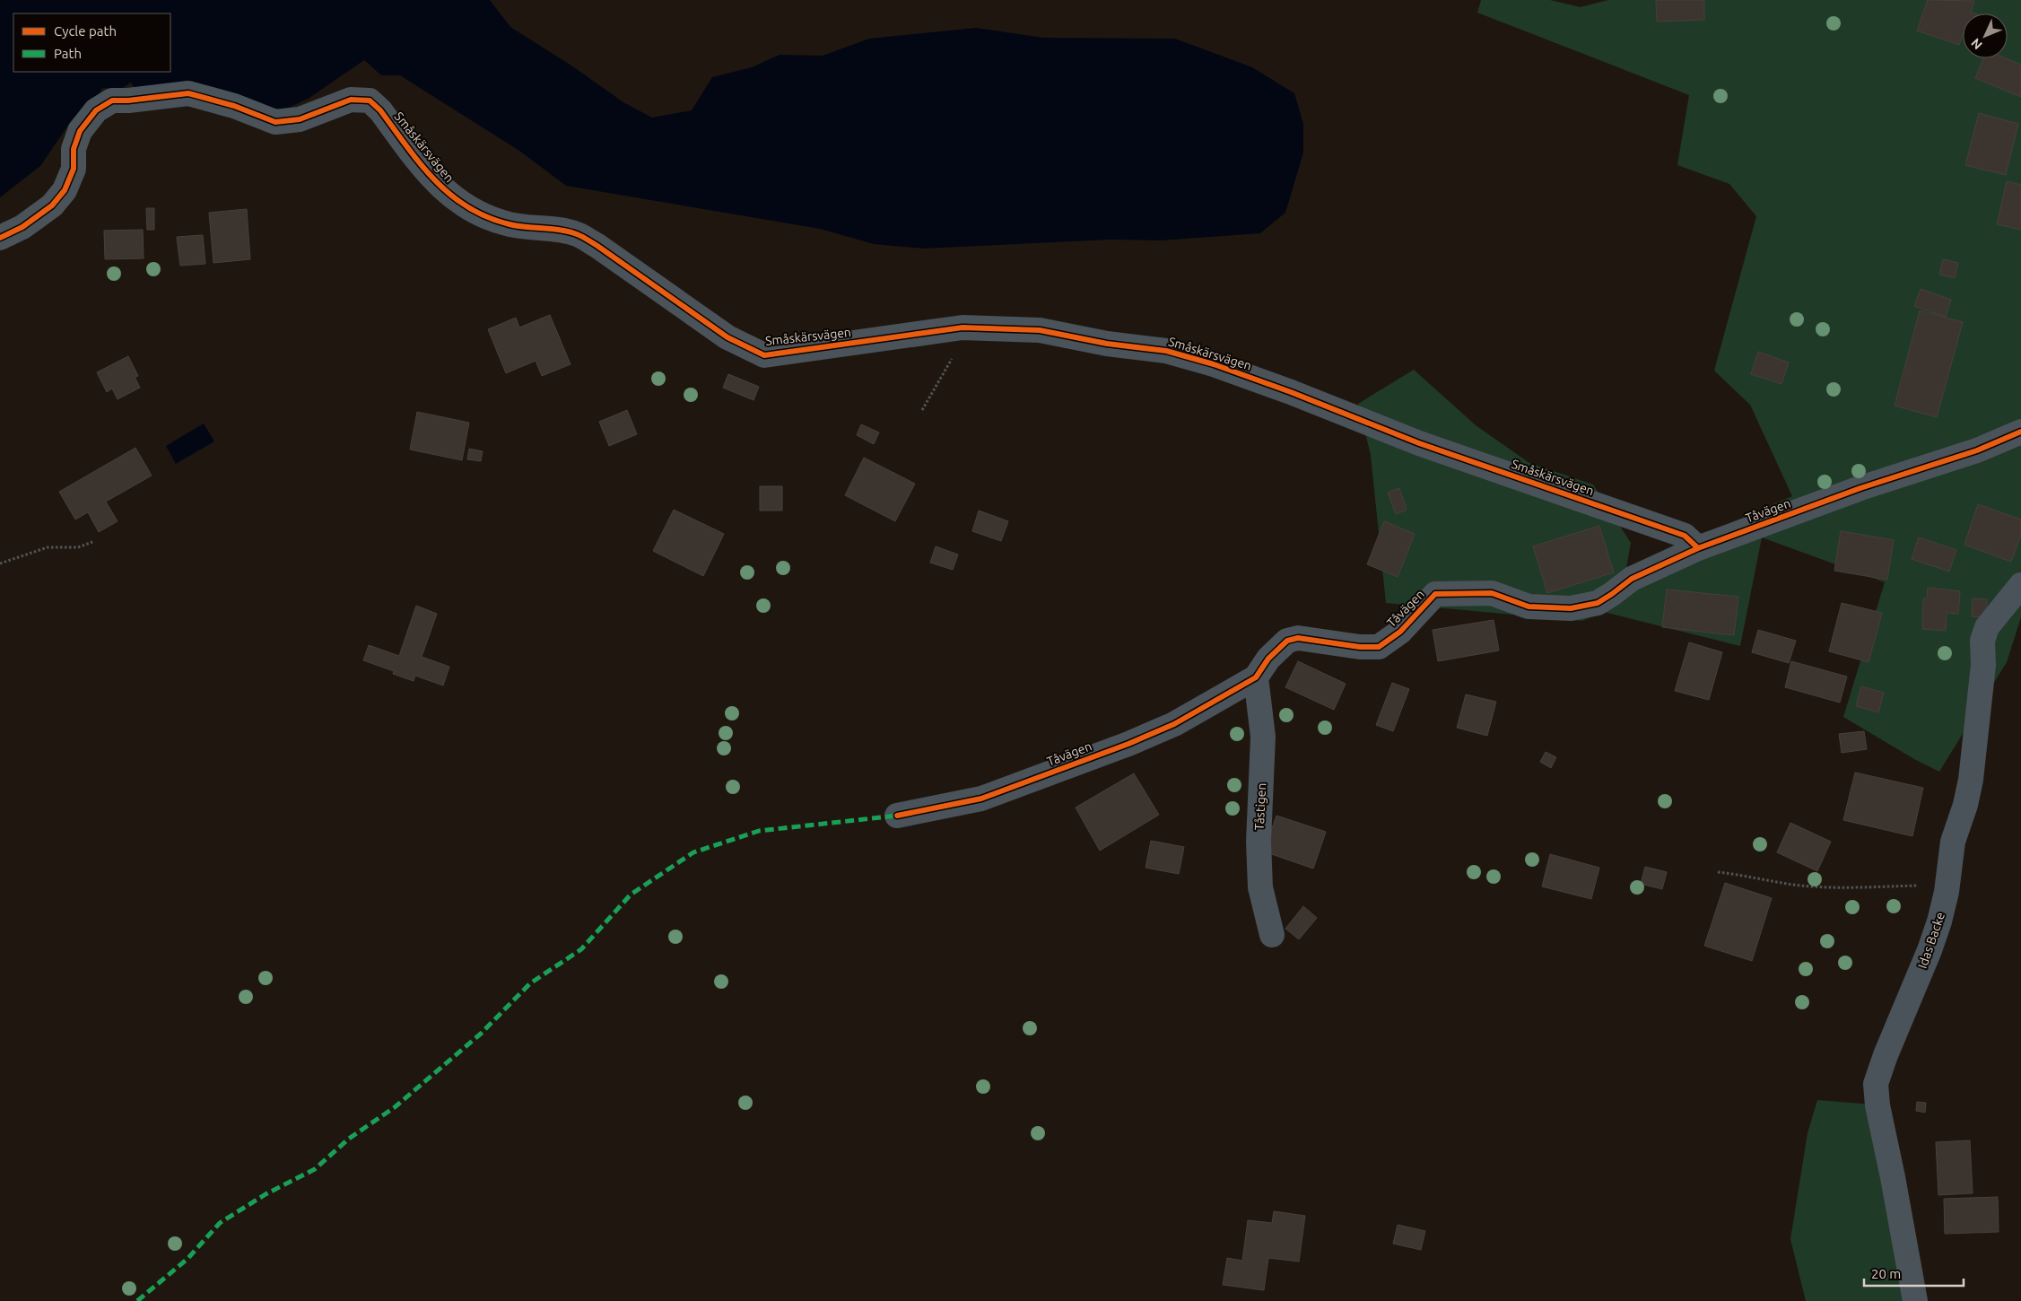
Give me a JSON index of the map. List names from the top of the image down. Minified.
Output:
{"streets":{"street":["Småskärsvägen","Tåvägen","Tåstigen","Idas Backe"]},"crossings":[["Småskärsvägen","Tåvägen"],["Tåvägen","Tåstigen"]],"legend":["Cycle path","Path"],"scale_bar":"20 m","north":"bottom left"}
